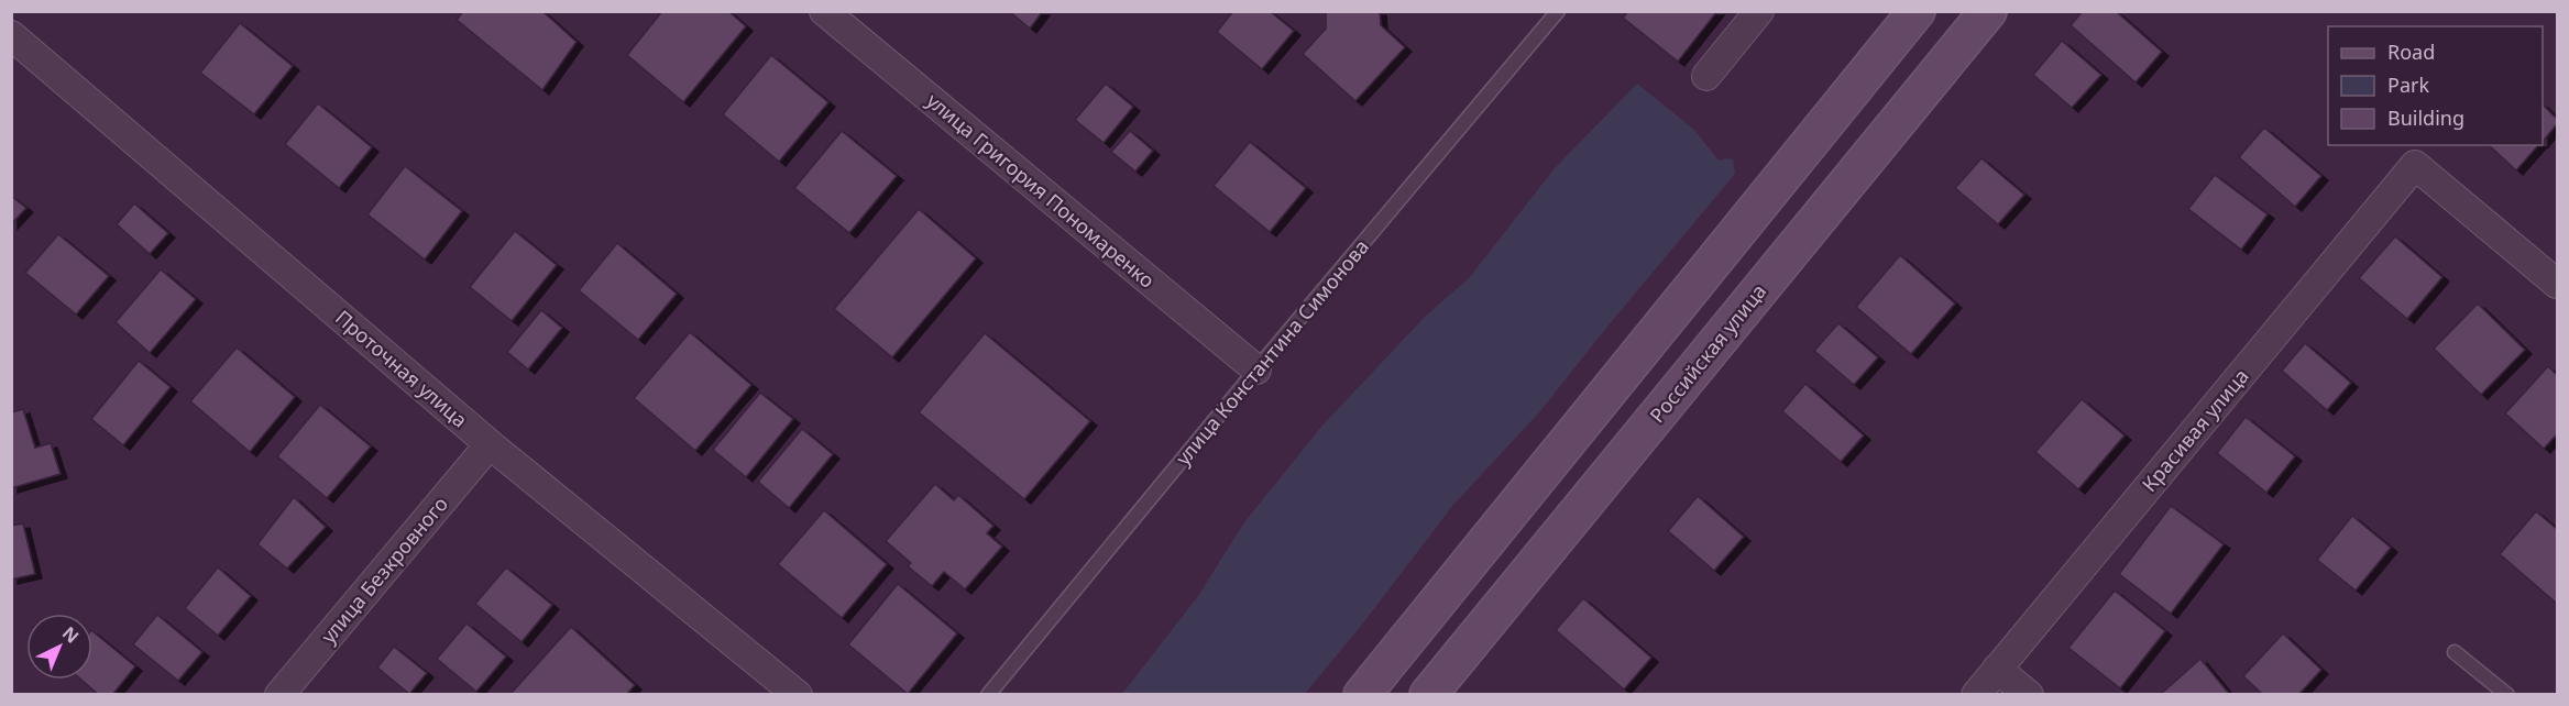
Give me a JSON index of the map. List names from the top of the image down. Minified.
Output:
{"streets":{"main road":["Российская улица"],"street":["улица Григория Пономаренко","Проточная улица","Красивая улица","улица Безкровного"],"lane":["улица Константина Симонова"]},"crossings":[["улица Григория Пономаренко","улица Константина Симонова"],["Проточная улица","улица Безкровного"]],"legend":["Road","Park","Building"],"north":"top right"}
